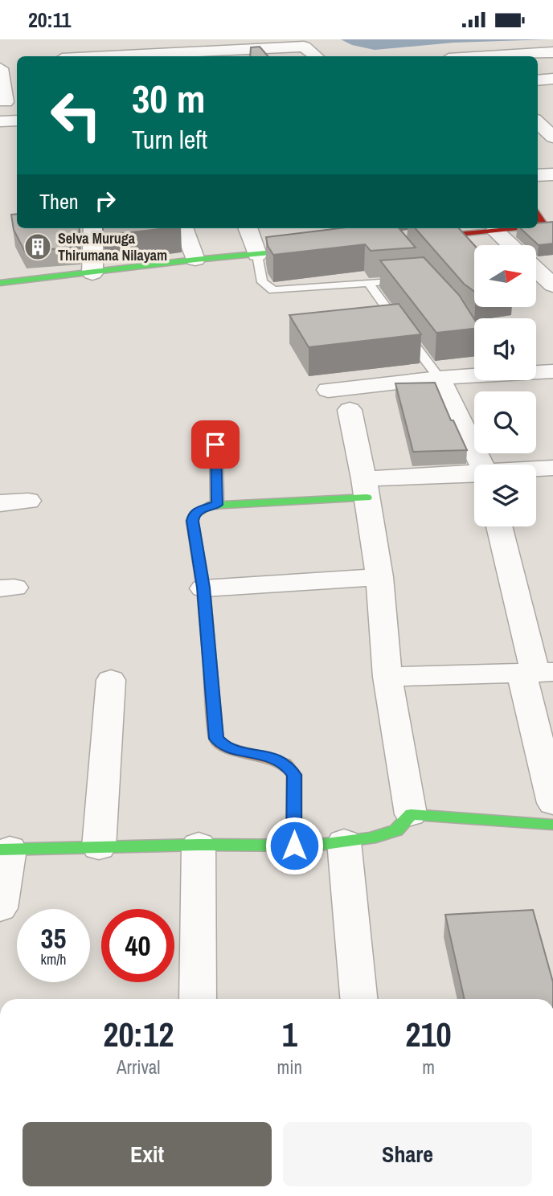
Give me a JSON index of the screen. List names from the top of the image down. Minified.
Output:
{"places":{"building":["Selva Muruga Thirumana Nilayam"]},"north":"right","page":{"status":"20:11","turn":["30 m","Turn left"],"then":"Then","speed":"35 km/h","limit":"40","eta":["20:12","Arrival","1","min","210","m"],"buttons":["Exit","Share"]}}
